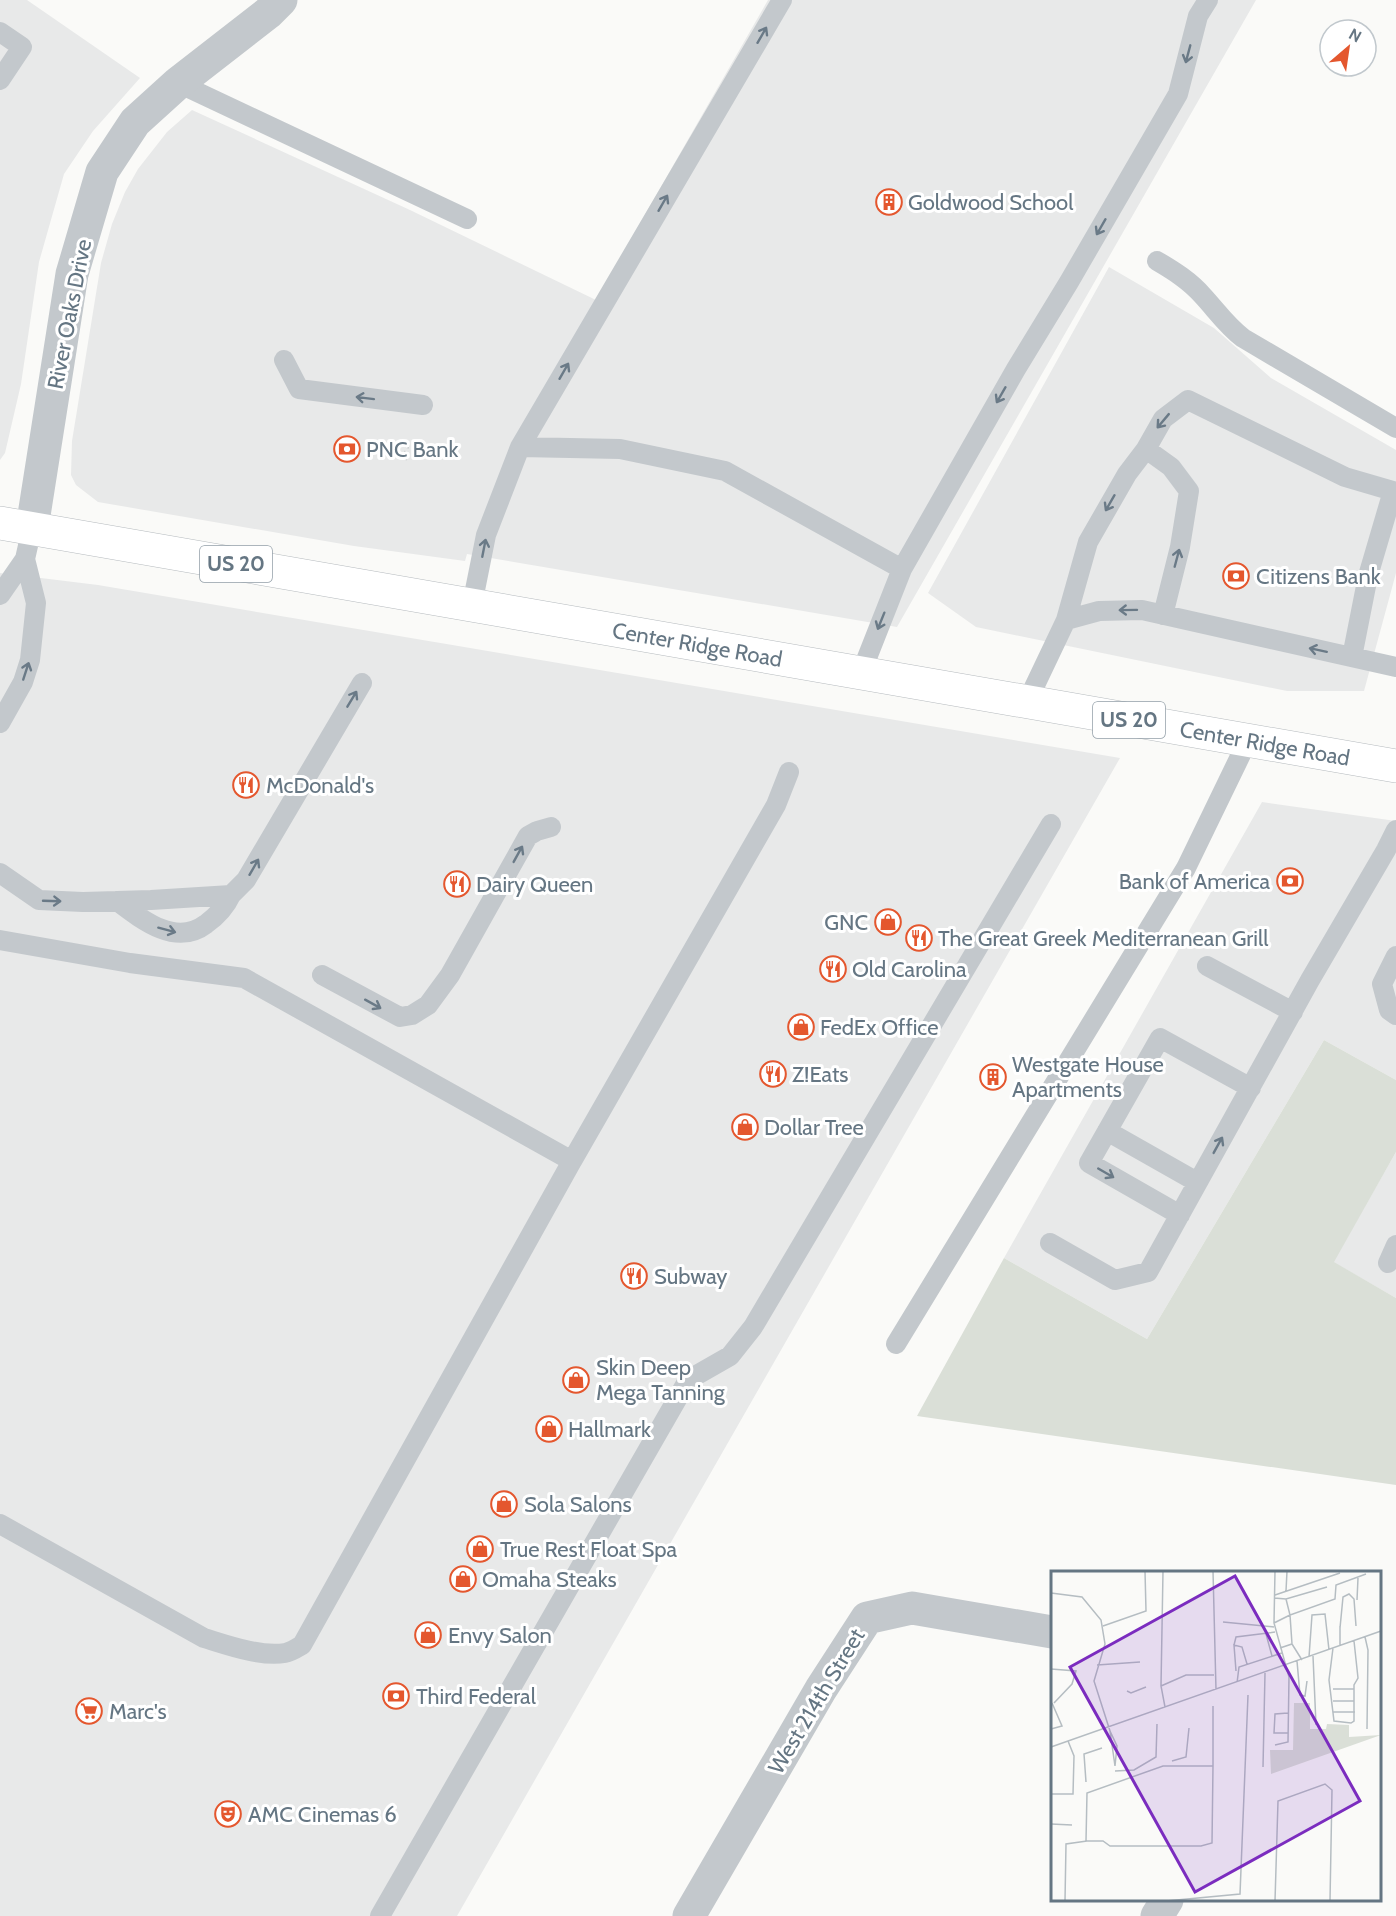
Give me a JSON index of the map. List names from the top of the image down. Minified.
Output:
{"streets":{"main road":["US 20","Center Ridge Road"],"street":["River Oaks Drive","West 214th Street"]},"crossings":[["River Oaks Drive","Center Ridge Road"]],"places":{"building":["Goldwood School","Westgate House Apartments"],"bank":["PNC Bank","Citizens Bank","Bank of America","Third Federal"],"restaurant":["McDonald's","Dairy Queen","The Great Greek Mediterranean Grill","Old Carolina","Z!Eats","Subway"],"shop":["GNC","FedEx Office","Dollar Tree","Skin Deep Mega Tanning","Hallmark","Sola Salons","True Rest Float Spa","Omaha Steaks","Envy Salon"],"supermarket":["Marc's"],"theatre":["AMC Cinemas 6"]},"north":"top right"}
